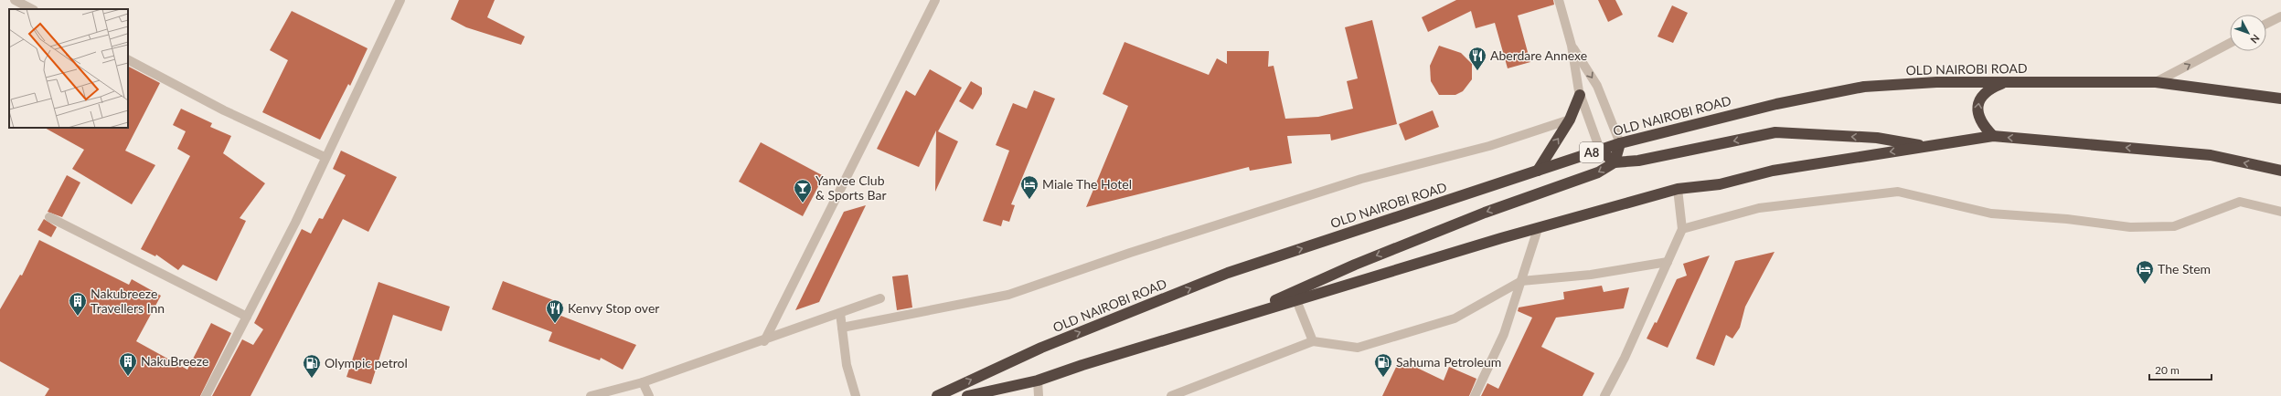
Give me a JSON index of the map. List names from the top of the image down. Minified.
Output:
{"streets":{"highway":["OLD NAIROBI ROAD","A8"]},"places":{"restaurant":["Aberdare Annexe","Kenvy Stop over"],"hotel":["Miale The Hotel","The Stem"],"bar":["Yanvee Club & Sports Bar"],"building":["Nakubreeze Travellers Inn","NakuBreeze"],"fuel station":["Sahuma Petroleum","Olympic petrol"]},"scale_bar":"20 m","north":"bottom right"}
